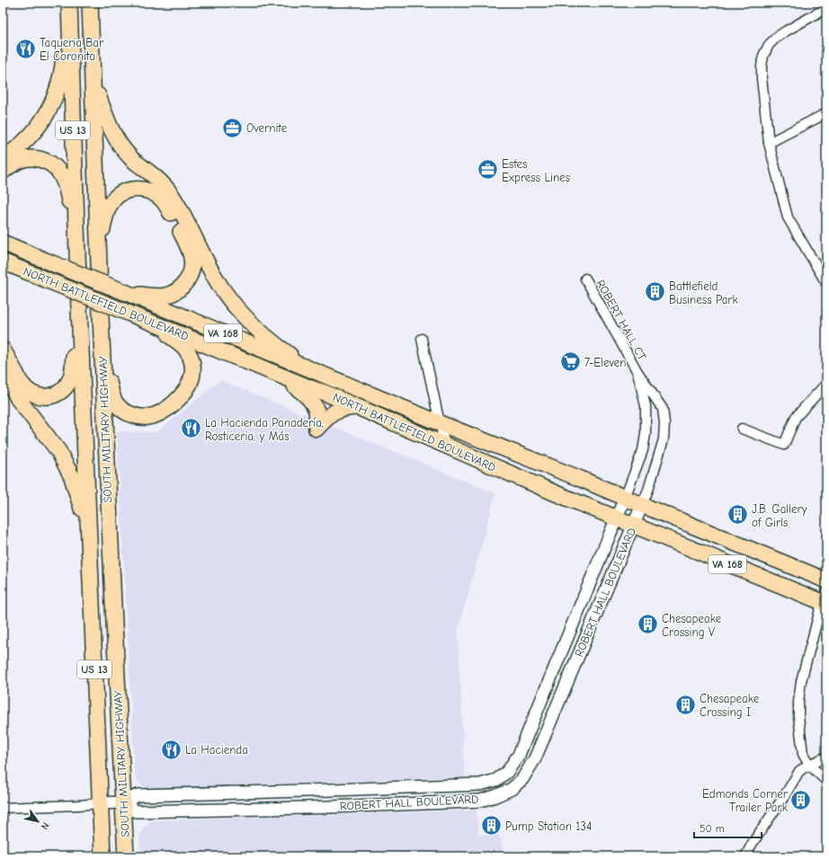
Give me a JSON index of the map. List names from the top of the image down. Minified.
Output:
{"streets":{"main road":["US 13","NORTH BATTLEFIELD BOULEVARD","VA 168","SOUTH MILITARY HIGHWAY"],"street":["ROBERT HALL CT","ROBERT HALL BOULEVARD"]},"crossings":[["NORTH BATTLEFIELD BOULEVARD","ROBERT HALL CT"],["NORTH BATTLEFIELD BOULEVARD","ROBERT HALL BOULEVARD"],["ROBERT HALL CT","ROBERT HALL BOULEVARD"],["SOUTH MILITARY HIGHWAY","ROBERT HALL BOULEVARD"]],"places":{"restaurant":["Taqueria Bar El Coronita","La Hacienda Panadería, Rosticeria, y Más","La Hacienda"],"office":["Overnite","Estes Express Lines"],"building":["Battlefield Business Park","J.B. Gallery of Girls","Chesapeake Crossing V","Chesapeake Crossing I","Edmonds Corner Trailer Park","Pump Station 134"],"supermarket":["7-Eleven"]},"scale_bar":"50 m","north":"bottom right"}
